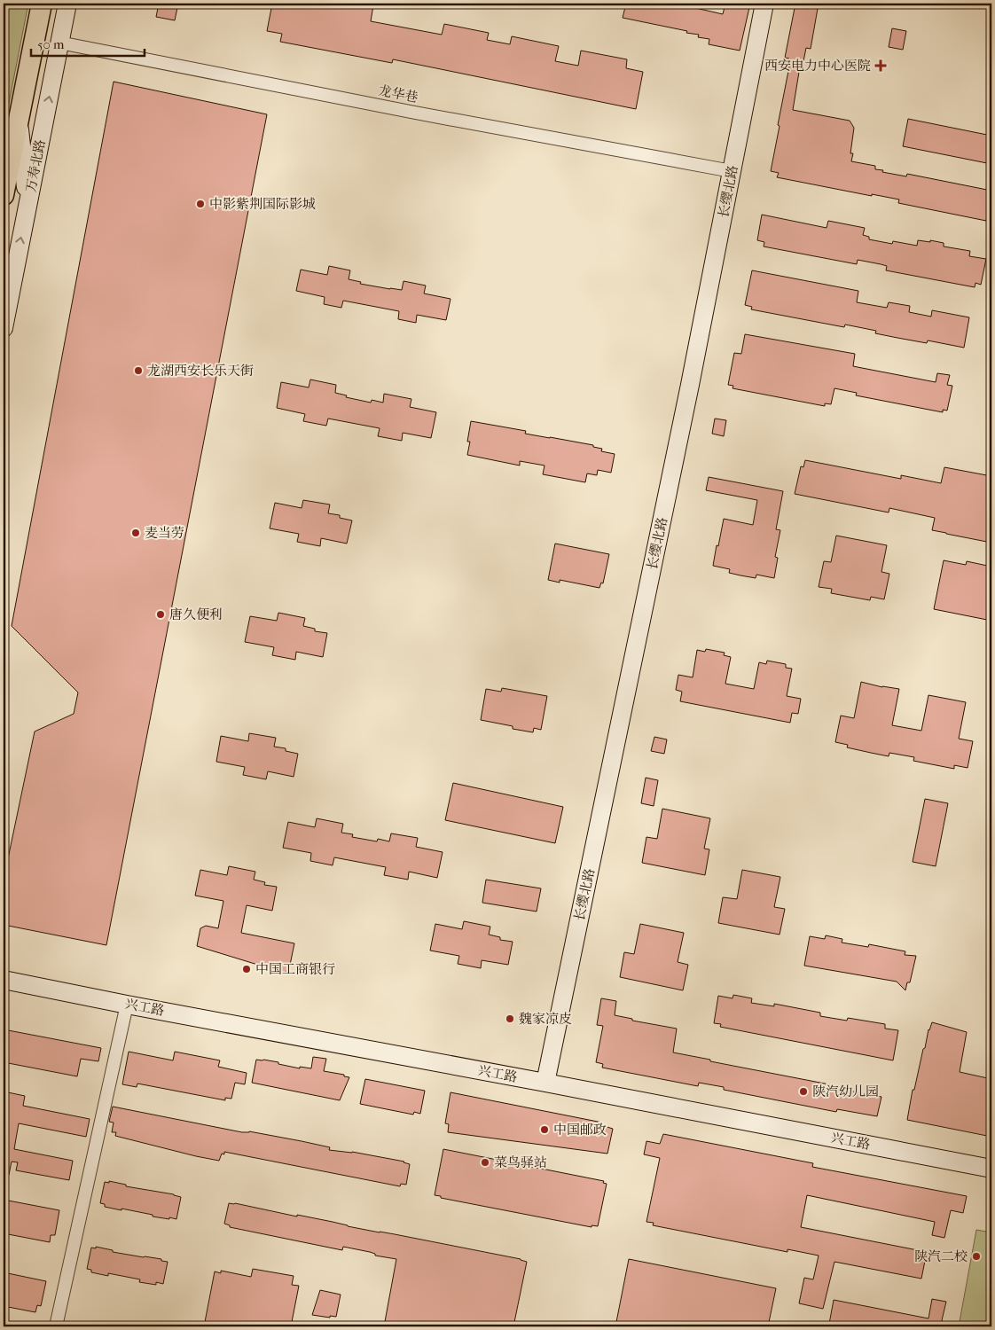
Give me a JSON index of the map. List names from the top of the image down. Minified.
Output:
{"streets":{"street":["龙华巷","万寿北路","长缨北路","兴工路"]},"crossings":[["龙华巷","万寿北路"],["龙华巷","长缨北路"],["长缨北路","兴工路"]],"one_way":["万寿北路"],"places":{"health":["西安电力中心医院"],"other":["中影紫荆国际影城","龙湖西安长乐天街","麦当劳","唐久便利","中国工商银行","魏家凉皮","陕汽幼儿园","中国邮政","菜鸟驿站","陕汽二校"]},"scale_bar":"50 m"}
